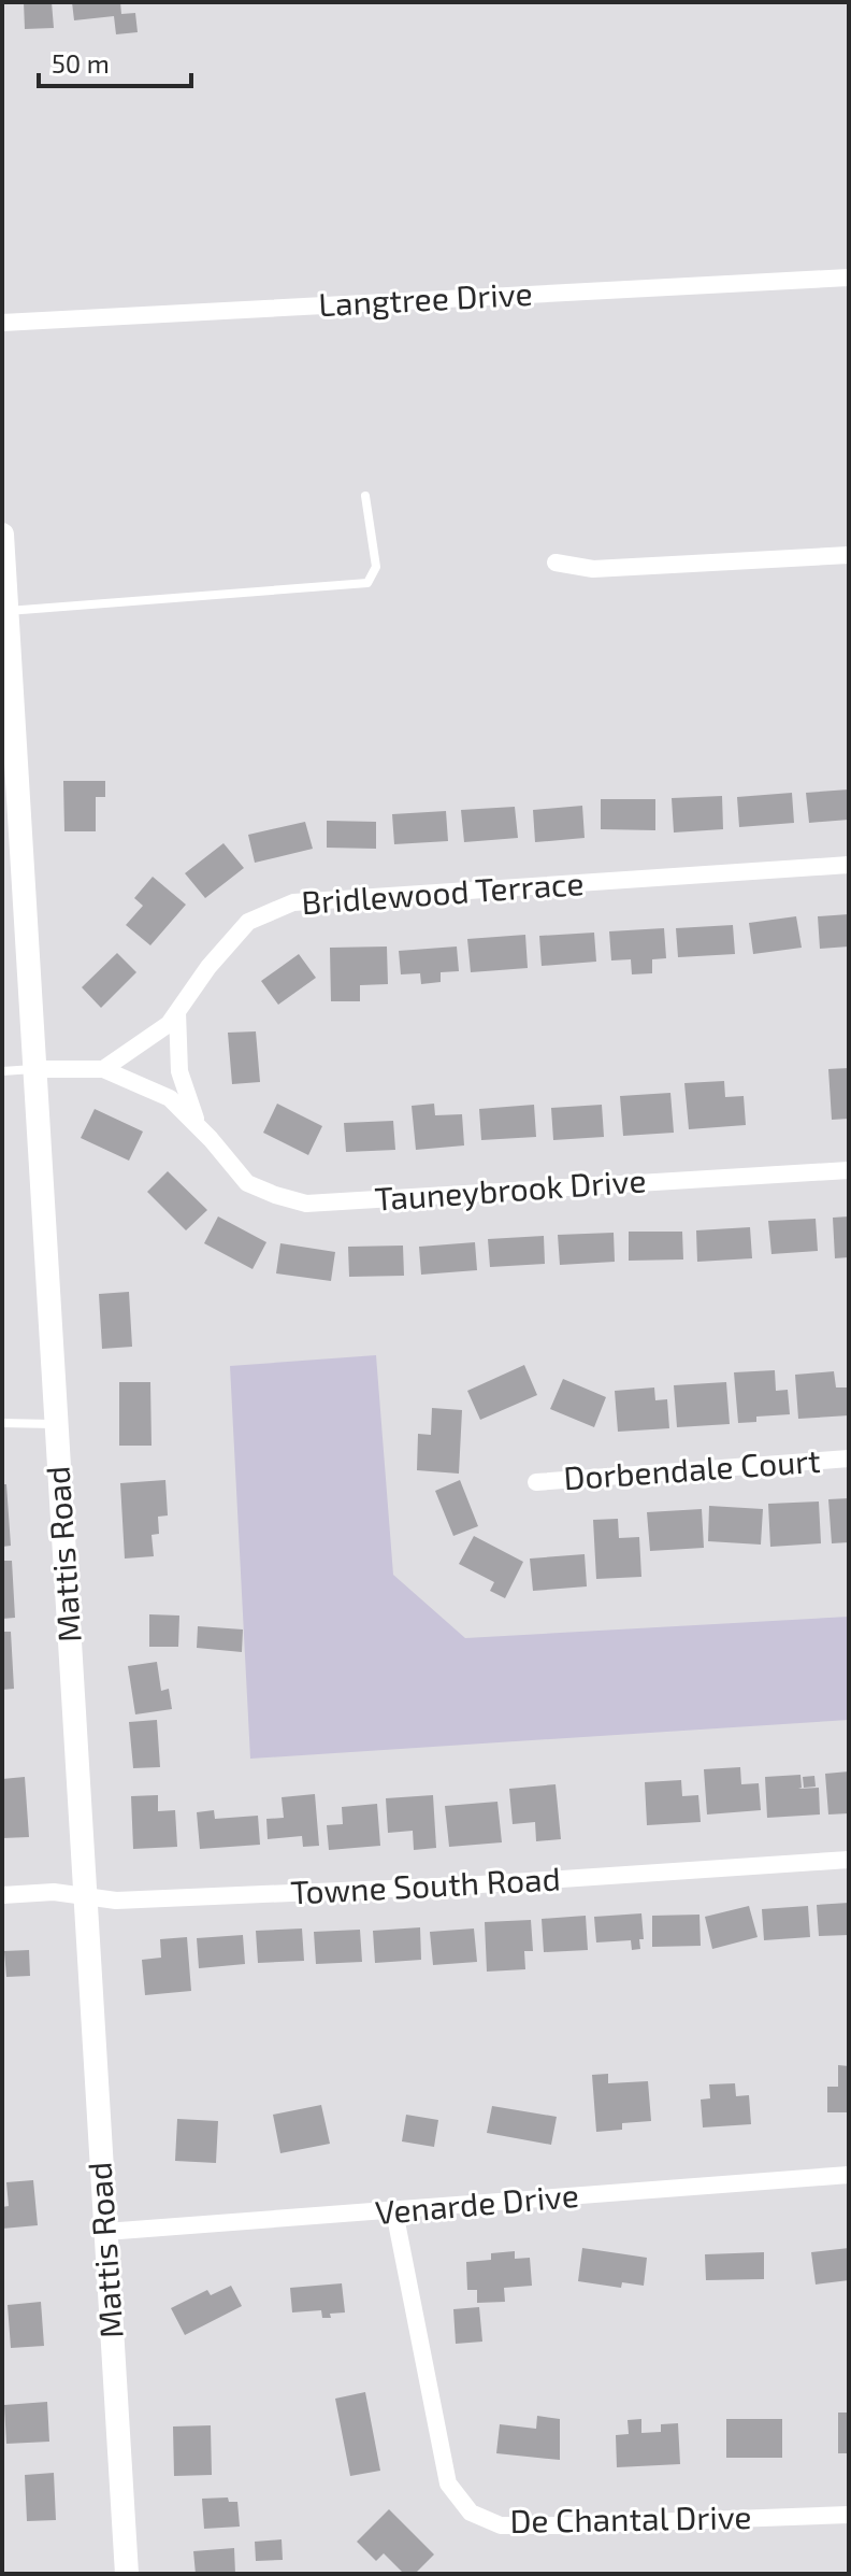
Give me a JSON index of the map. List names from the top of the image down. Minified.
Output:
{"streets":{"main road":["Mattis Road"],"street":["Langtree Drive","Bridlewood Terrace","Tauneybrook Drive","Dorbendale Court","Towne South Road","Venarde Drive","De Chantal Drive"]},"crossings":[["Bridlewood Terrace","Tauneybrook Drive"],["Tauneybrook Drive","Mattis Road"],["Mattis Road","Towne South Road"],["Mattis Road","Venarde Drive"],["Venarde Drive","De Chantal Drive"]],"scale_bar":"50 m"}
